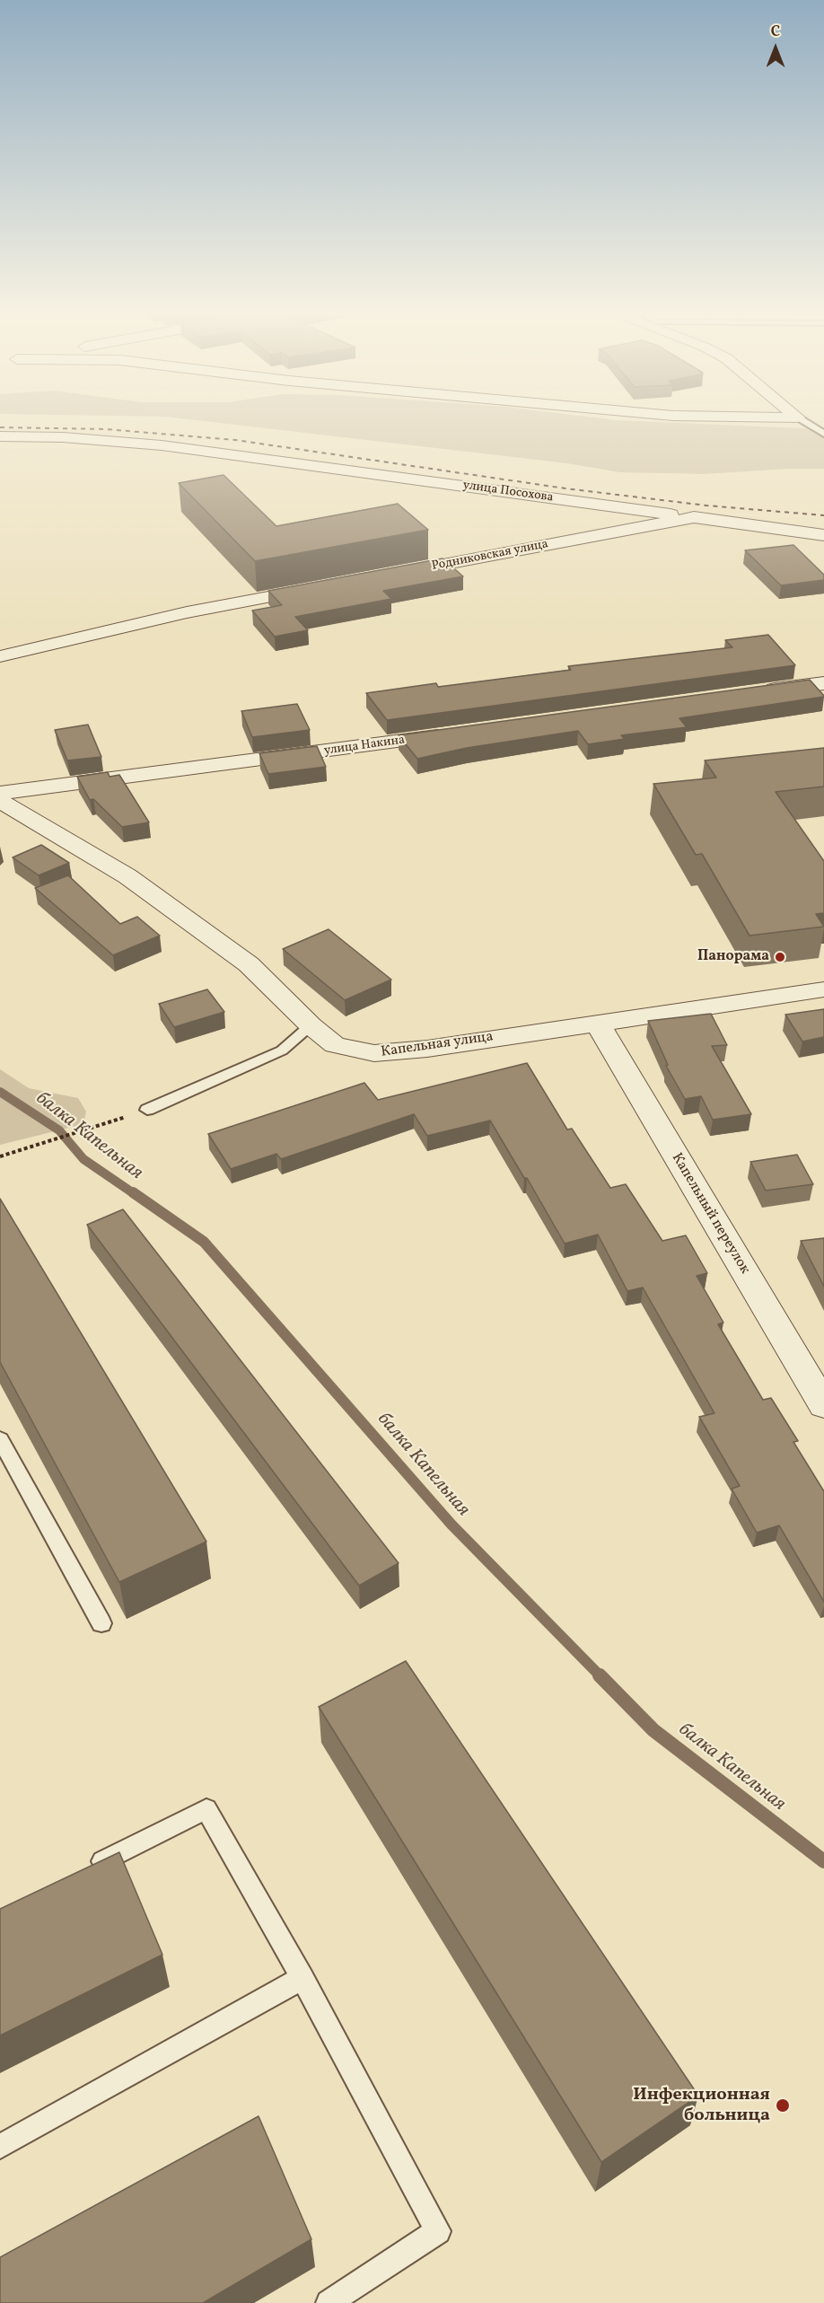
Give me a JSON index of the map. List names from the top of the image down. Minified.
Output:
{"streets":{"street":["улица Посохова","Родниковская улица","улица Накина","Капельная улица","Капельный переулок"]},"crossings":[["улица Посохова","Родниковская улица"],["Капельная улица","Капельный переулок"]],"water":["балка Капельная"],"places":["Панорама","Инфекционная больница"],"north":"top"}
